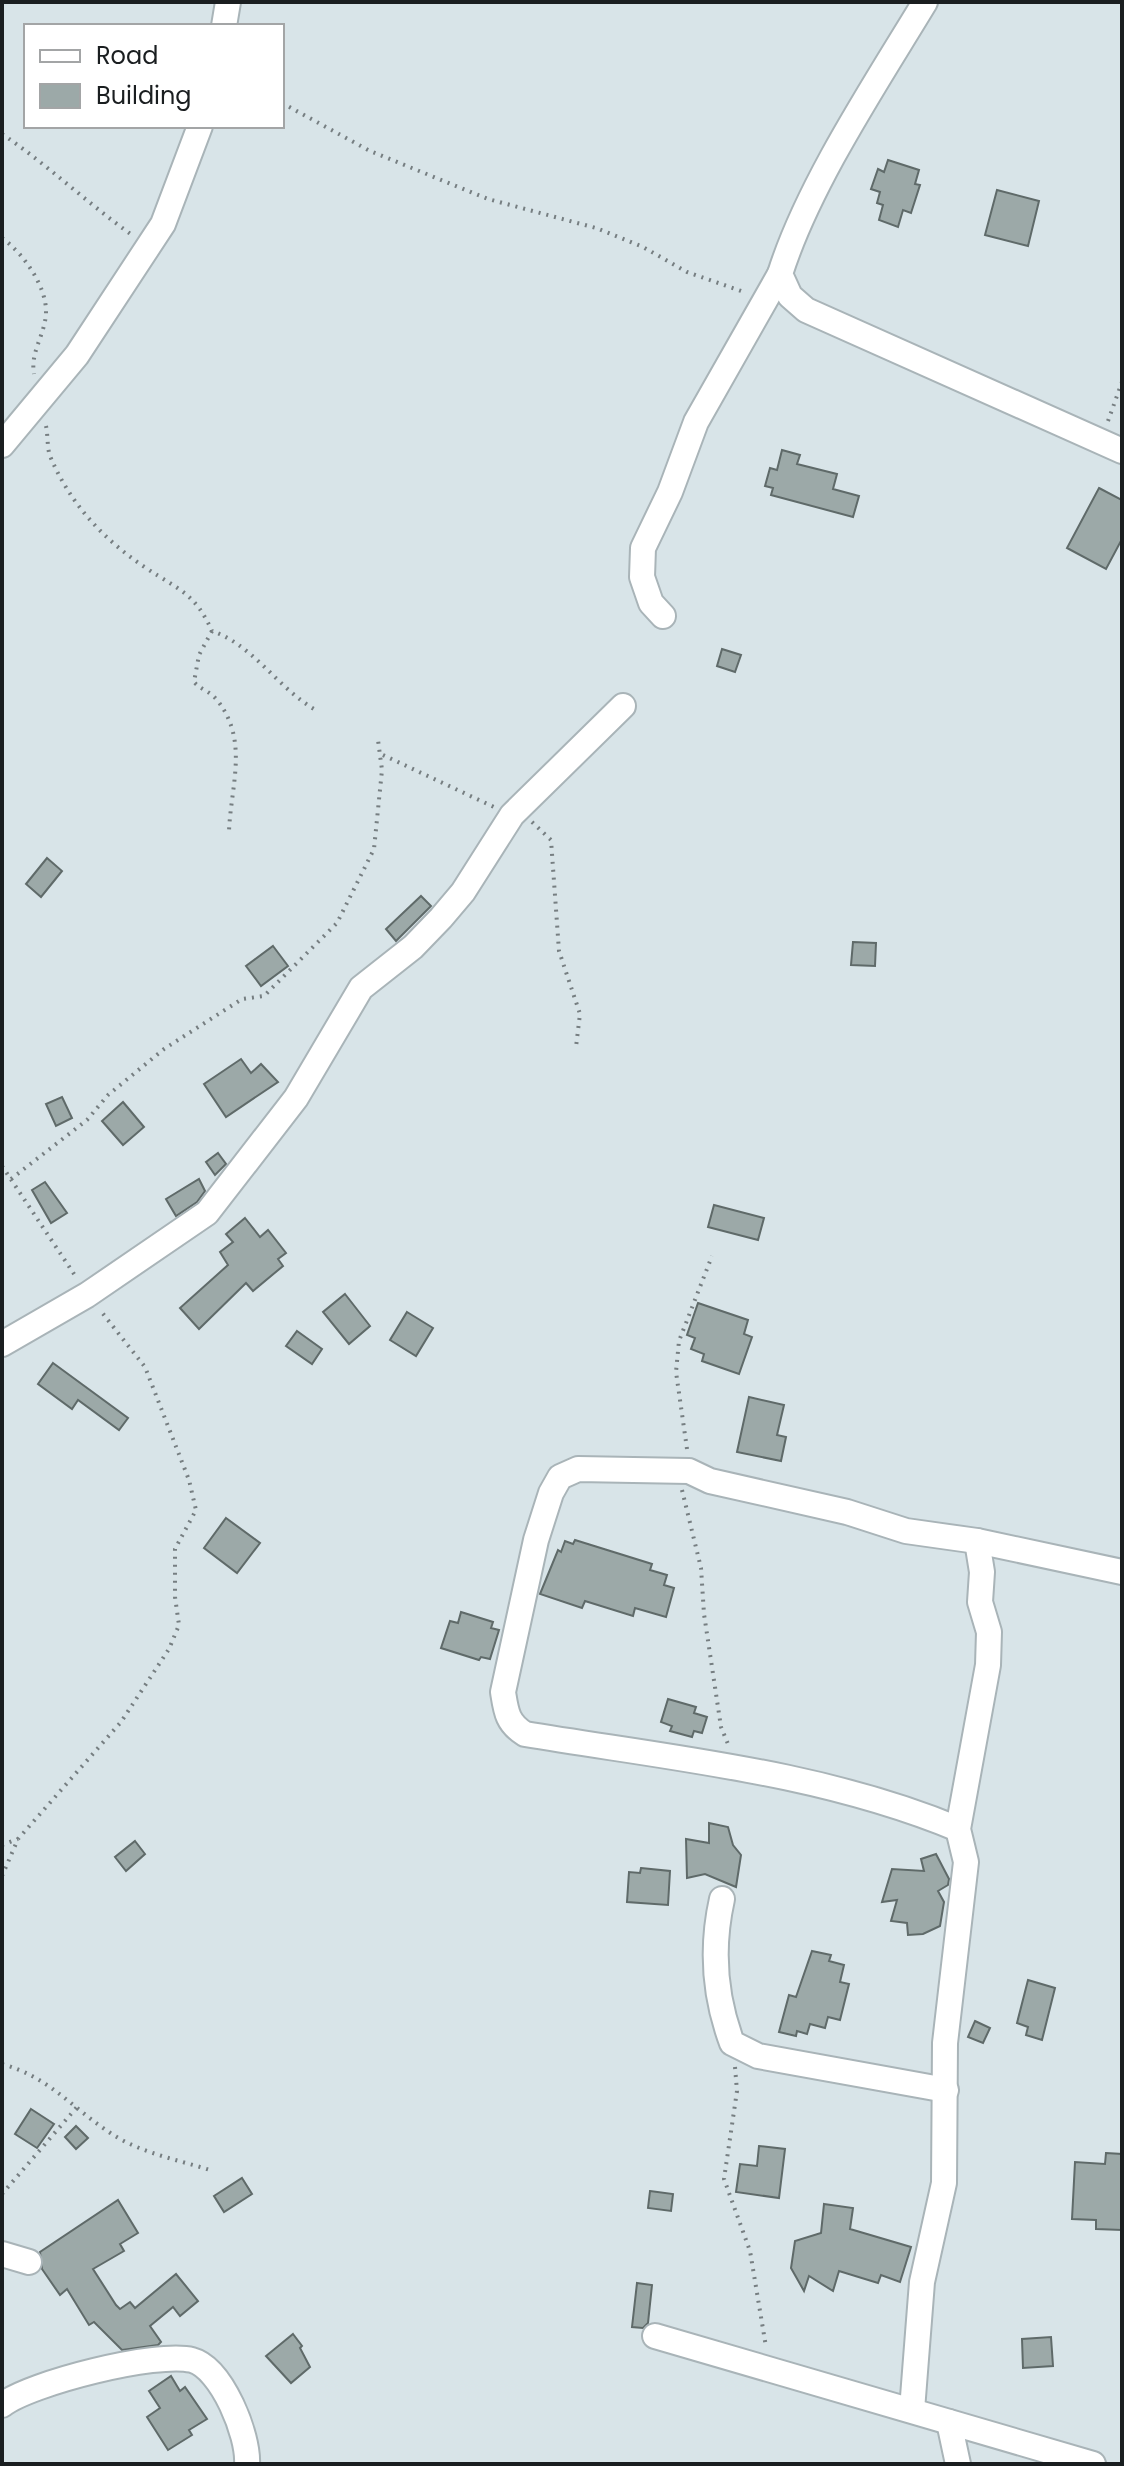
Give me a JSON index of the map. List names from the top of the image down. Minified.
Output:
{"legend":["Road","Building"]}
